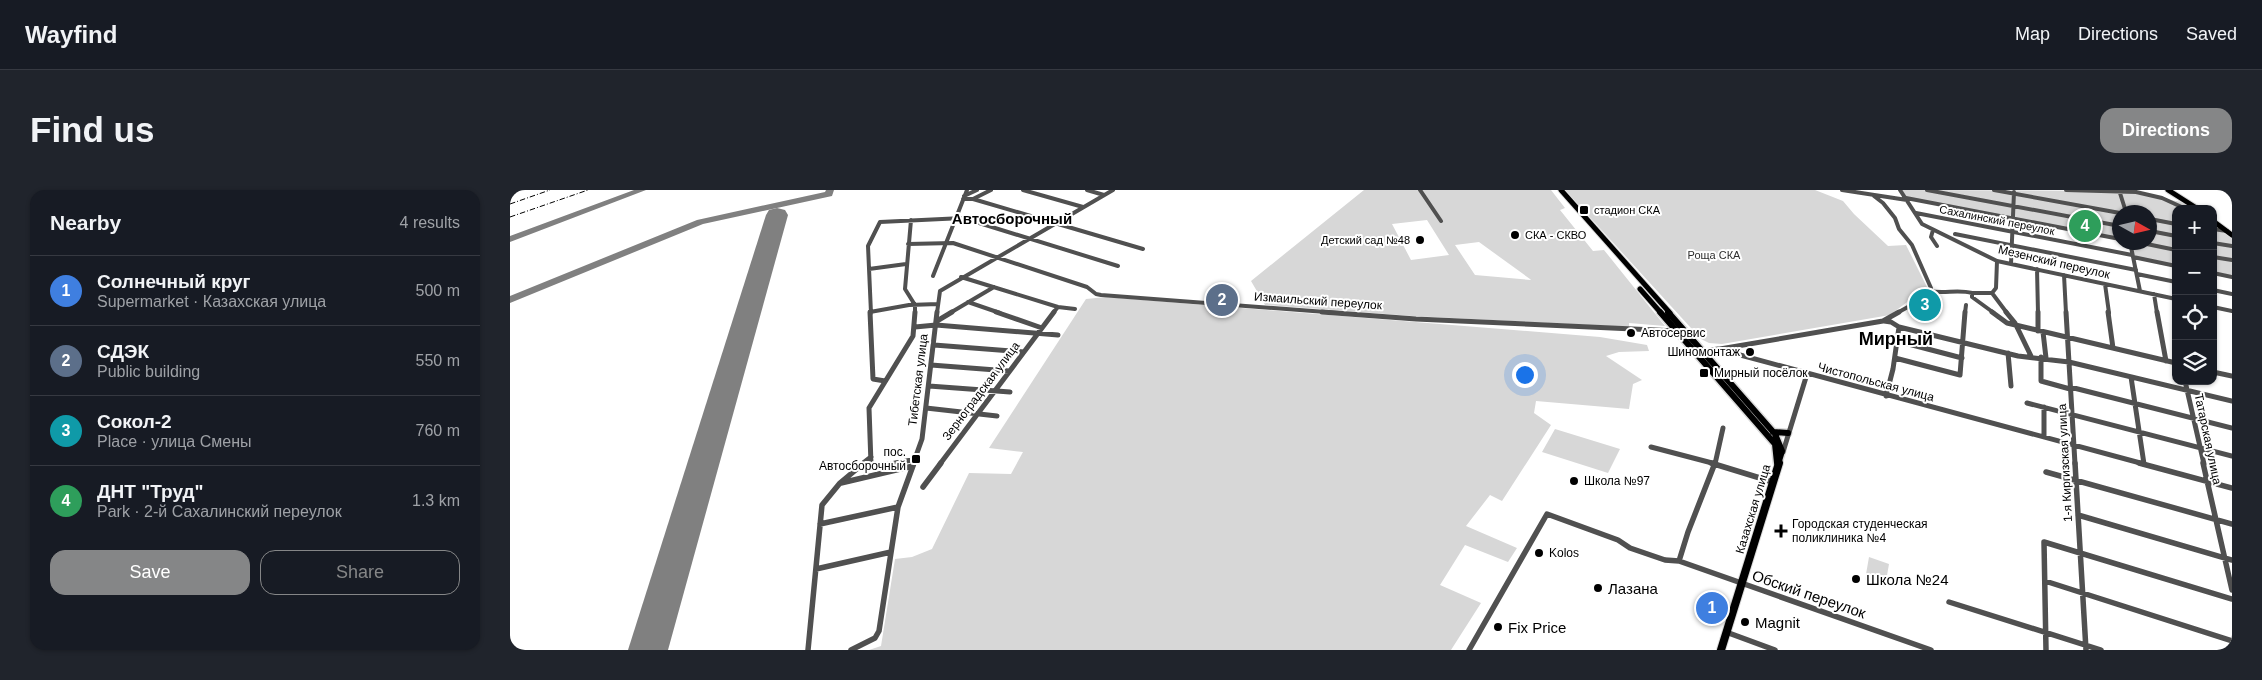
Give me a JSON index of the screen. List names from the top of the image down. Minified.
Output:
{"streets":{"main road":["Казахская улица"],"street":["Сахалинский переулок","Мезенский переулок","Измаильский переулок","Тибетская улица","Чистопольская улица","Зерноградская улица","Татарская улица","1-я Киргизская улица","Обский переулок"]},"crossings":[["Сахалинский переулок","Мезенский переулок"],["Мезенский переулок","1-я Киргизская улица"],["Измаильский переулок","Тибетская улица"],["Чистопольская улица","Татарская улица"],["Чистопольская улица","1-я Киргизская улица"],["Чистопольская улица","Казахская улица"],["Казахская улица","Обский переулок"]],"districts":["Автосборочный","Мирный"],"parks":["Роща СКА"],"places":{"transit":["стадион СКА","Мирный посёлок","пос. Автосборочный"],"other":["СКА - СКВО","Детский сад №48","Автосервис","Шиномонтаж","Школа №97","Kolos","Школа №24","Лазана","Magnit","Fix Price"],"health":["Городская студенческая поликлиника №4"]},"north":"right","page":{"header":"Wayfind","nav":["Map","Directions","Saved"],"buttons":["Directions",["Save","Share"]],"title":"Find us","heading":["Nearby","4 results"],"map_buttons":["+","−"],"pins":["4","2","3","1"],"list":[{"mark":"1","name":"Солнечный круг","note":"Supermarket · Казахская улица","value":"500 m"},{"mark":"2","name":"СДЭК","note":"Public building","value":"550 m"},{"mark":"3","name":"Сокол-2","note":"Place · улица Смены","value":"760 m"},{"mark":"4","name":"ДНТ \"Труд\"","note":"Park · 2-й Сахалинский переулок","value":"1.3 km"}]}}
